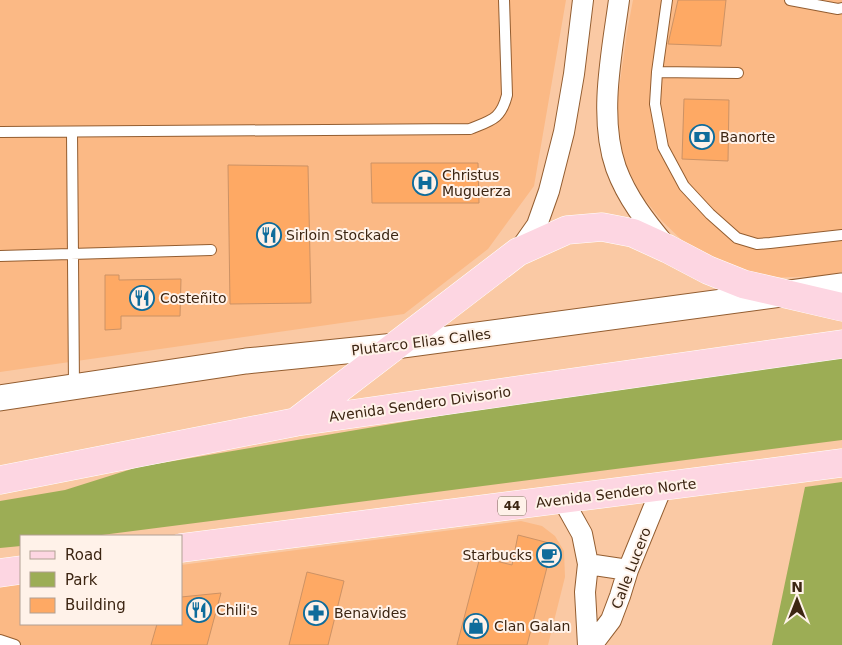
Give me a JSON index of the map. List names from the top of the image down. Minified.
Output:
{"streets":{"main road":["Avenida Sendero Divisorio","Avenida Sendero Norte","44"],"street":["Plutarco Elias Calles","Calle Lucero"]},"crossings":[["Avenida Sendero Norte","Calle Lucero"]],"places":{"bank":["Banorte"],"hospital":["Christus Muguerza"],"restaurant":["Sirloin Stockade","Costeñito","Chili's"],"cafe":["Starbucks"],"pharmacy":["Benavides"],"shop":["Clan Galan"]},"legend":["Road","Park","Building"],"north":"top"}
